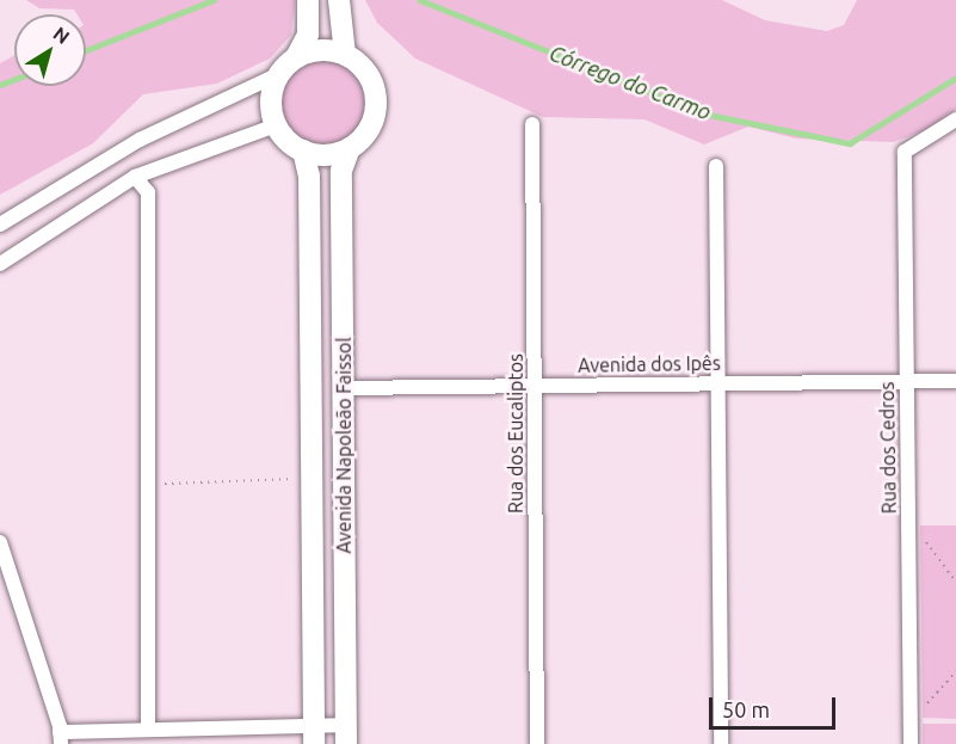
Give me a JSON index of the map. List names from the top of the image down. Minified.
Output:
{"streets":{"main road":["Avenida Napoleão Faissol"],"street":["Avenida dos Ipês","Rua dos Eucaliptos","Rua dos Cedros"]},"crossings":[["Avenida dos Ipês","Rua dos Eucaliptos"],["Avenida dos Ipês","Avenida Napoleão Faissol"],["Avenida dos Ipês","Rua dos Cedros"]],"water":["Córrego do Carmo"],"scale_bar":"50 m","north":"top right"}
